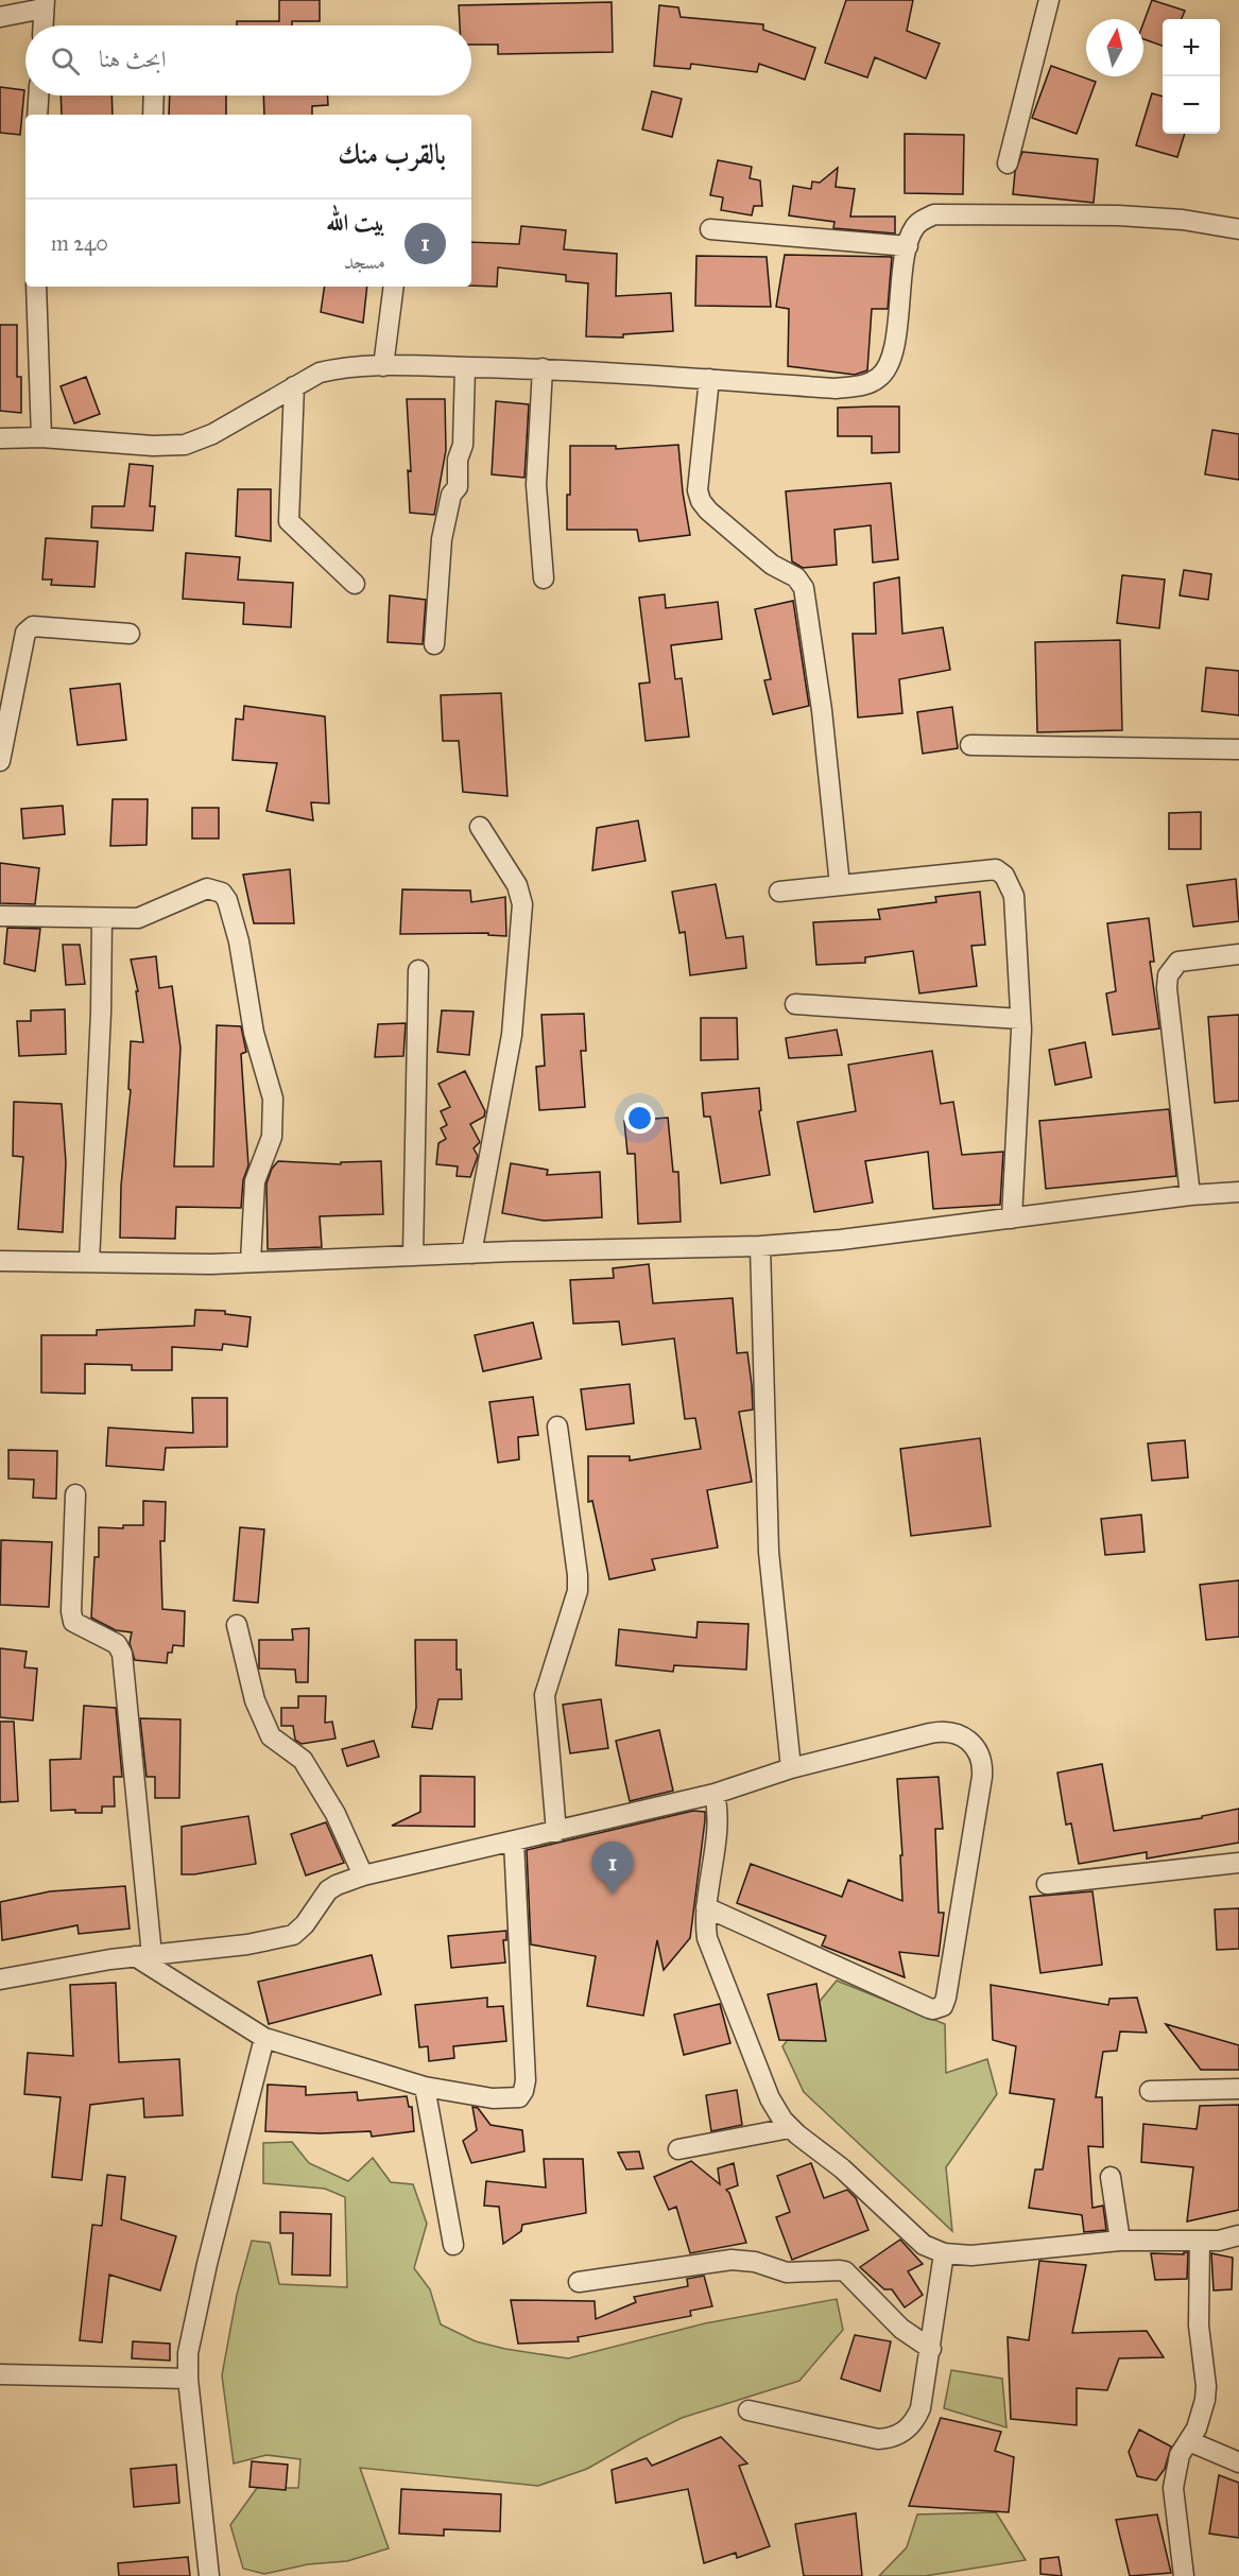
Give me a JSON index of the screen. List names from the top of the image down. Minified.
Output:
{"north":"top","page":{"map_buttons":["+","−"],"search":"ابحث هنا","heading":"بالقرب منك","list":[{"mark":"1","name":"بيت الله","note":"مسجد","value":"240 m"}],"pins":"1"}}
